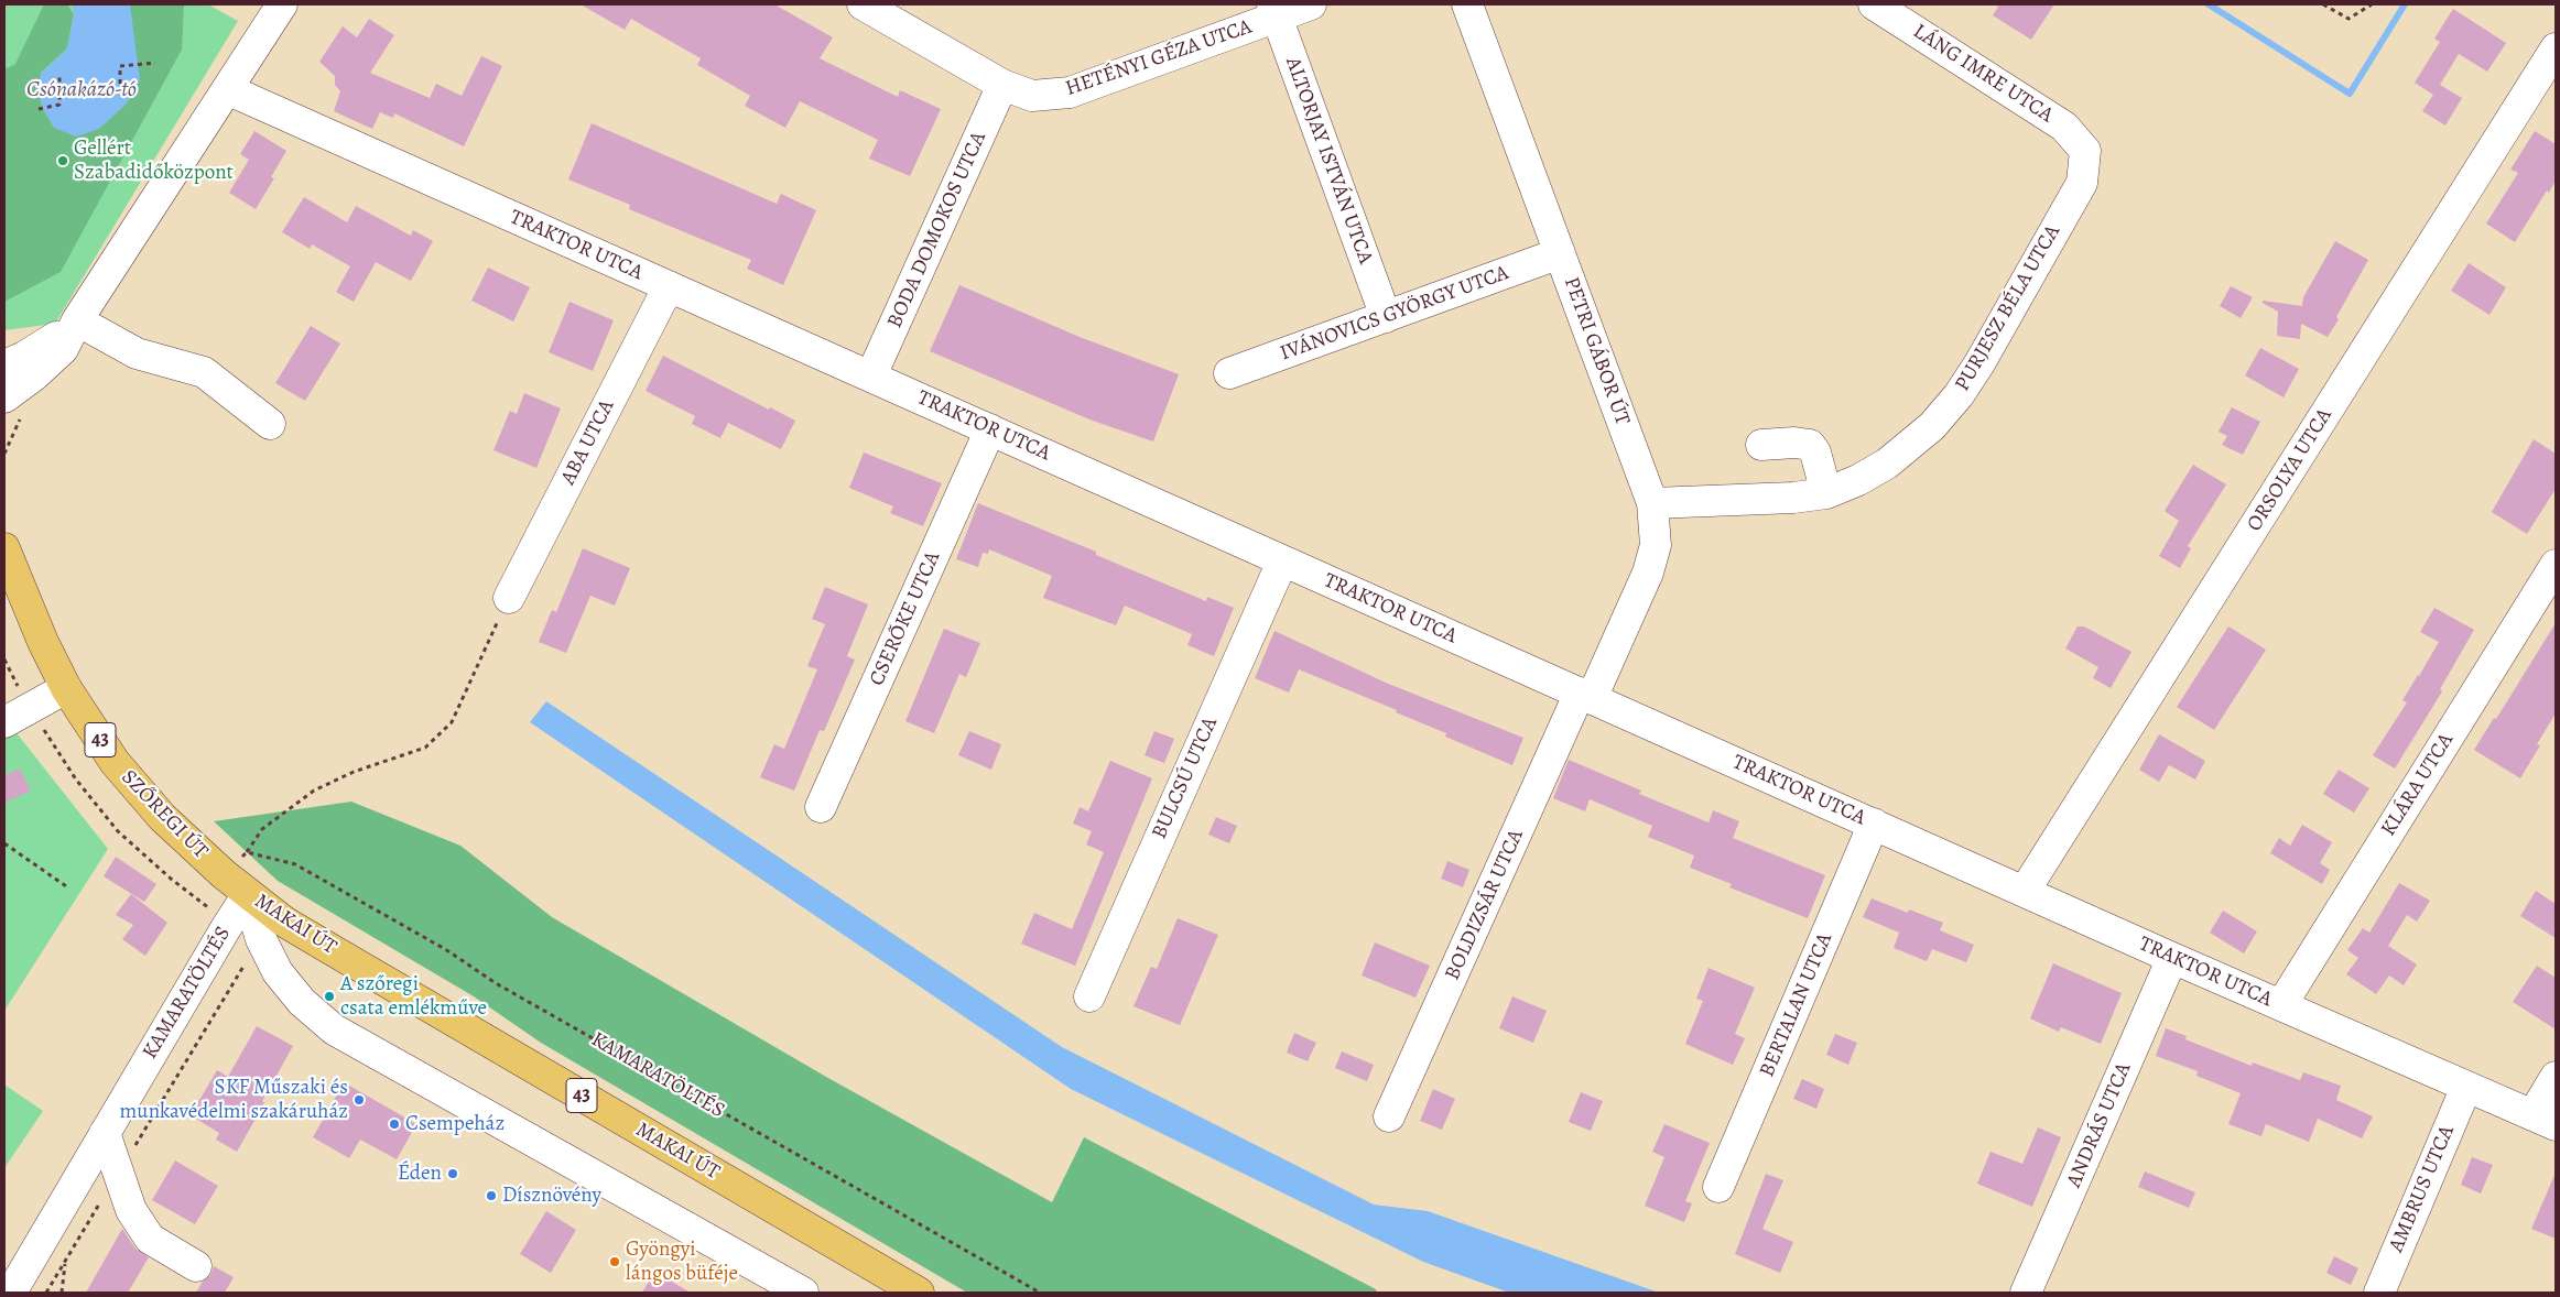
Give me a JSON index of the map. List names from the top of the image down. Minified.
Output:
{"streets":{"main road":["43","SZŐREGI ÚT","MAKAI ÚT"],"street":["HETÉNYI GÉZA UTCA","LÁNG IMRE UTCA","ALTORJAY ISTVÁN UTCA","BODA DOMOKOS UTCA","TRAKTOR UTCA","PURJESZ BÉLA UTCA","IVÁNOVICS GYÖRGY UTCA","PETRI GÁBOR ÚT","ABA UTCA","ORSOLYA UTCA","CSERŐKE UTCA","BULCSÚ UTCA","KLÁRA UTCA","BOLDIZSÁR UTCA","KAMARATÖLTÉS","BERTALAN UTCA","ANDRÁS UTCA","AMBRUS UTCA"]},"crossings":[["HETÉNYI GÉZA UTCA","ALTORJAY ISTVÁN UTCA"],["HETÉNYI GÉZA UTCA","BODA DOMOKOS UTCA"],["LÁNG IMRE UTCA","PURJESZ BÉLA UTCA"],["ALTORJAY ISTVÁN UTCA","IVÁNOVICS GYÖRGY UTCA"],["BODA DOMOKOS UTCA","TRAKTOR UTCA"],["TRAKTOR UTCA","PETRI GÁBOR ÚT"],["TRAKTOR UTCA","ABA UTCA"],["TRAKTOR UTCA","ORSOLYA UTCA"],["TRAKTOR UTCA","CSERŐKE UTCA"],["TRAKTOR UTCA","BULCSÚ UTCA"],["TRAKTOR UTCA","KLÁRA UTCA"],["TRAKTOR UTCA","BOLDIZSÁR UTCA"],["TRAKTOR UTCA","BERTALAN UTCA"],["TRAKTOR UTCA","ANDRÁS UTCA"],["TRAKTOR UTCA","AMBRUS UTCA"],["PURJESZ BÉLA UTCA","PETRI GÁBOR ÚT"],["IVÁNOVICS GYÖRGY UTCA","PETRI GÁBOR ÚT"],["PETRI GÁBOR ÚT","BOLDIZSÁR UTCA"],["SZŐREGI ÚT","MAKAI ÚT"],["SZŐREGI ÚT","KAMARATÖLTÉS"],["MAKAI ÚT","KAMARATÖLTÉS"]],"water":["Csónakázó-tó"],"places":["Gellért Szabadidőközpont","A szőregi csata emlékműve","SKF Műszaki és munkavédelmi szakáruház","Csempeház","Éden","Dísznövény","Gyöngyi lángos büféje"]}
